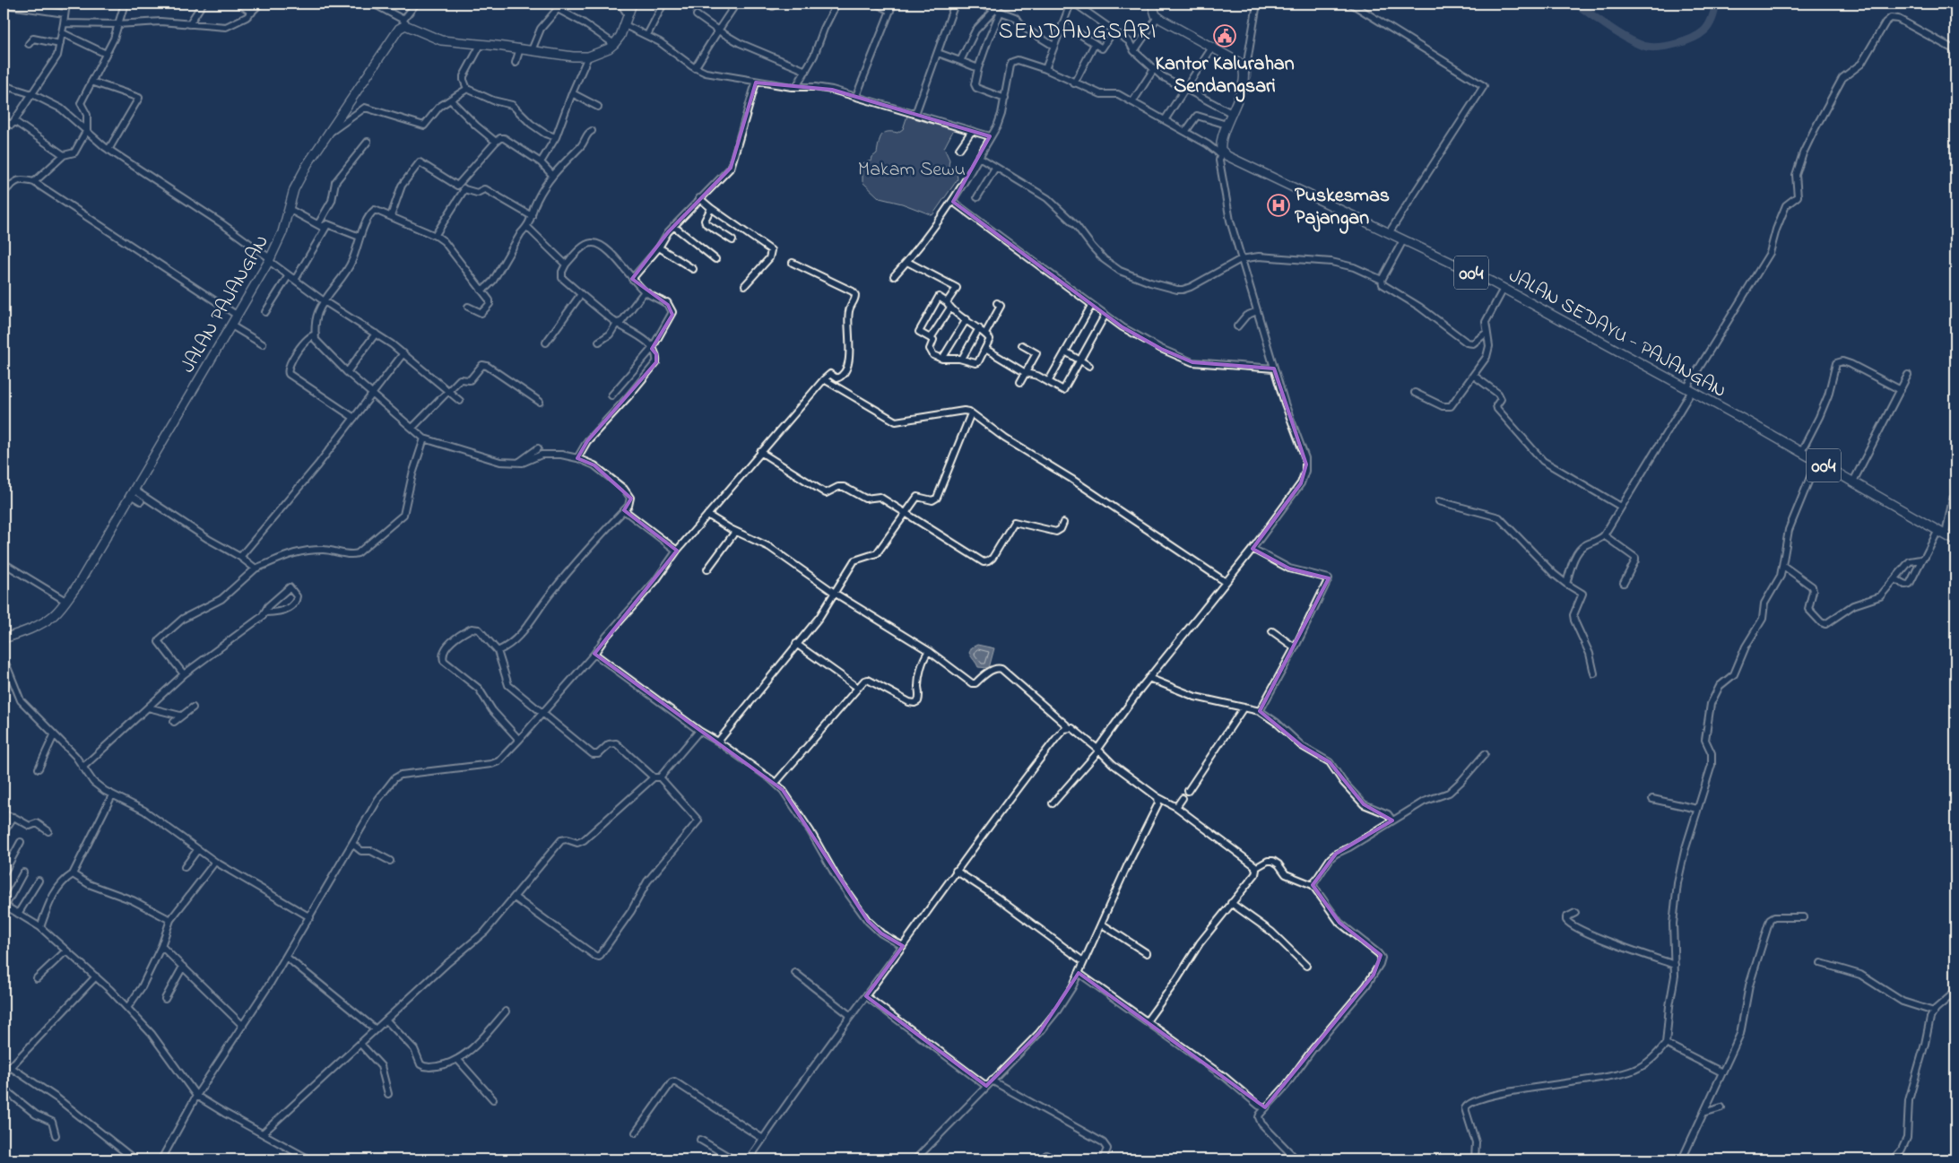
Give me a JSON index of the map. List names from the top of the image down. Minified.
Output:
{"streets":{"main road":["004","JALAN PAJANGAN","JALAN SEDAYU - PAJANGAN"]},"districts":["SENDANGSARI"],"parks":["Makam Sewu"],"places":{"public building":["Kantor Kalurahan Sendangsari"],"hospital":["Puskesmas Pajangan"]}}
